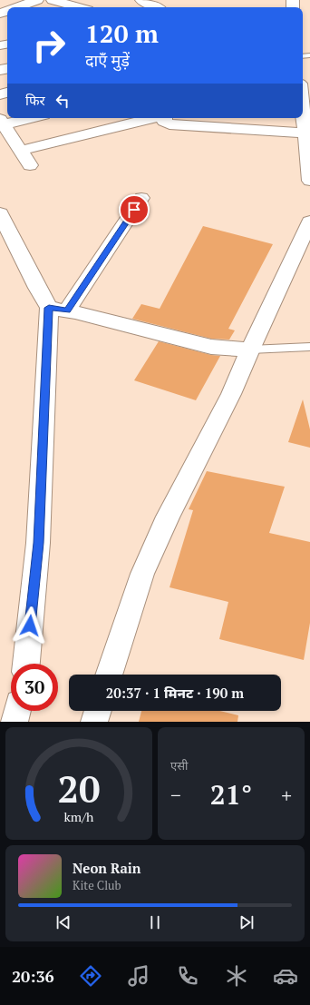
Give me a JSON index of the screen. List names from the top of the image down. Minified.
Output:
{"page":{"turn":["120 m","दाएँ मुड़ें"],"then":"फिर","limit":"30","trip":"20:37 · 1 मिनट · 190 m","tile":"एसी","heat":["−","21°","+"],"song":["Neon Rain","Kite Club"],"tabs":"20:36","gauge":["20","km/h"]}}
